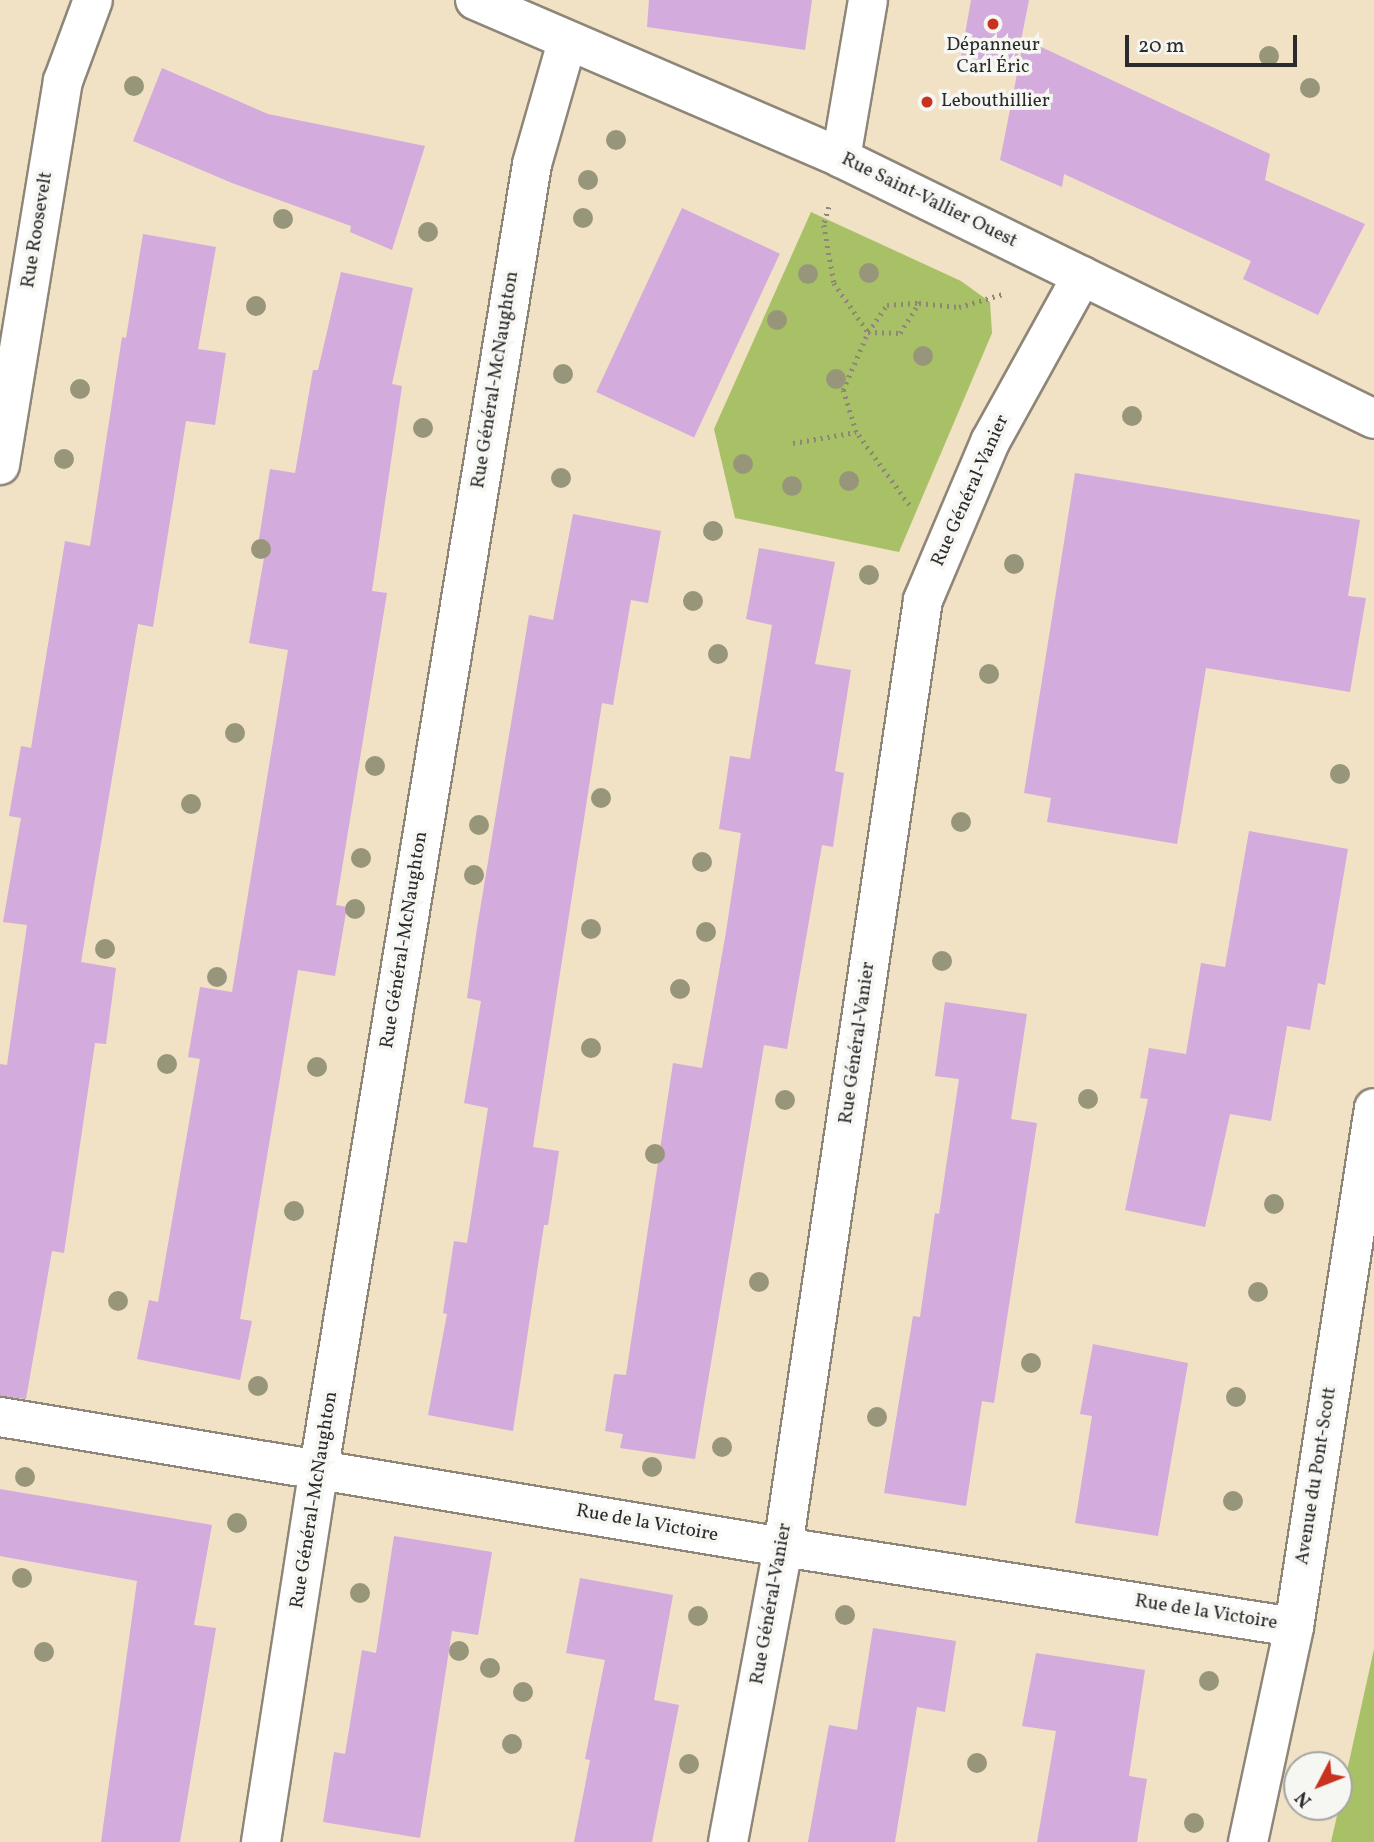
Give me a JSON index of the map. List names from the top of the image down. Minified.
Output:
{"streets":{"street":["Rue Saint-Vallier Ouest","Rue Roosevelt","Rue Général-McNaughton","Rue Général-Vanier","Avenue du Pont-Scott","Rue de la Victoire"]},"crossings":[["Rue Saint-Vallier Ouest","Rue Général-McNaughton"],["Rue Saint-Vallier Ouest","Rue Général-Vanier"],["Rue Général-McNaughton","Rue de la Victoire"],["Rue Général-Vanier","Rue de la Victoire"],["Avenue du Pont-Scott","Rue de la Victoire"]],"places":["Dépanneur Carl Éric","Lebouthillier"],"scale_bar":"20 m","north":"bottom left"}
